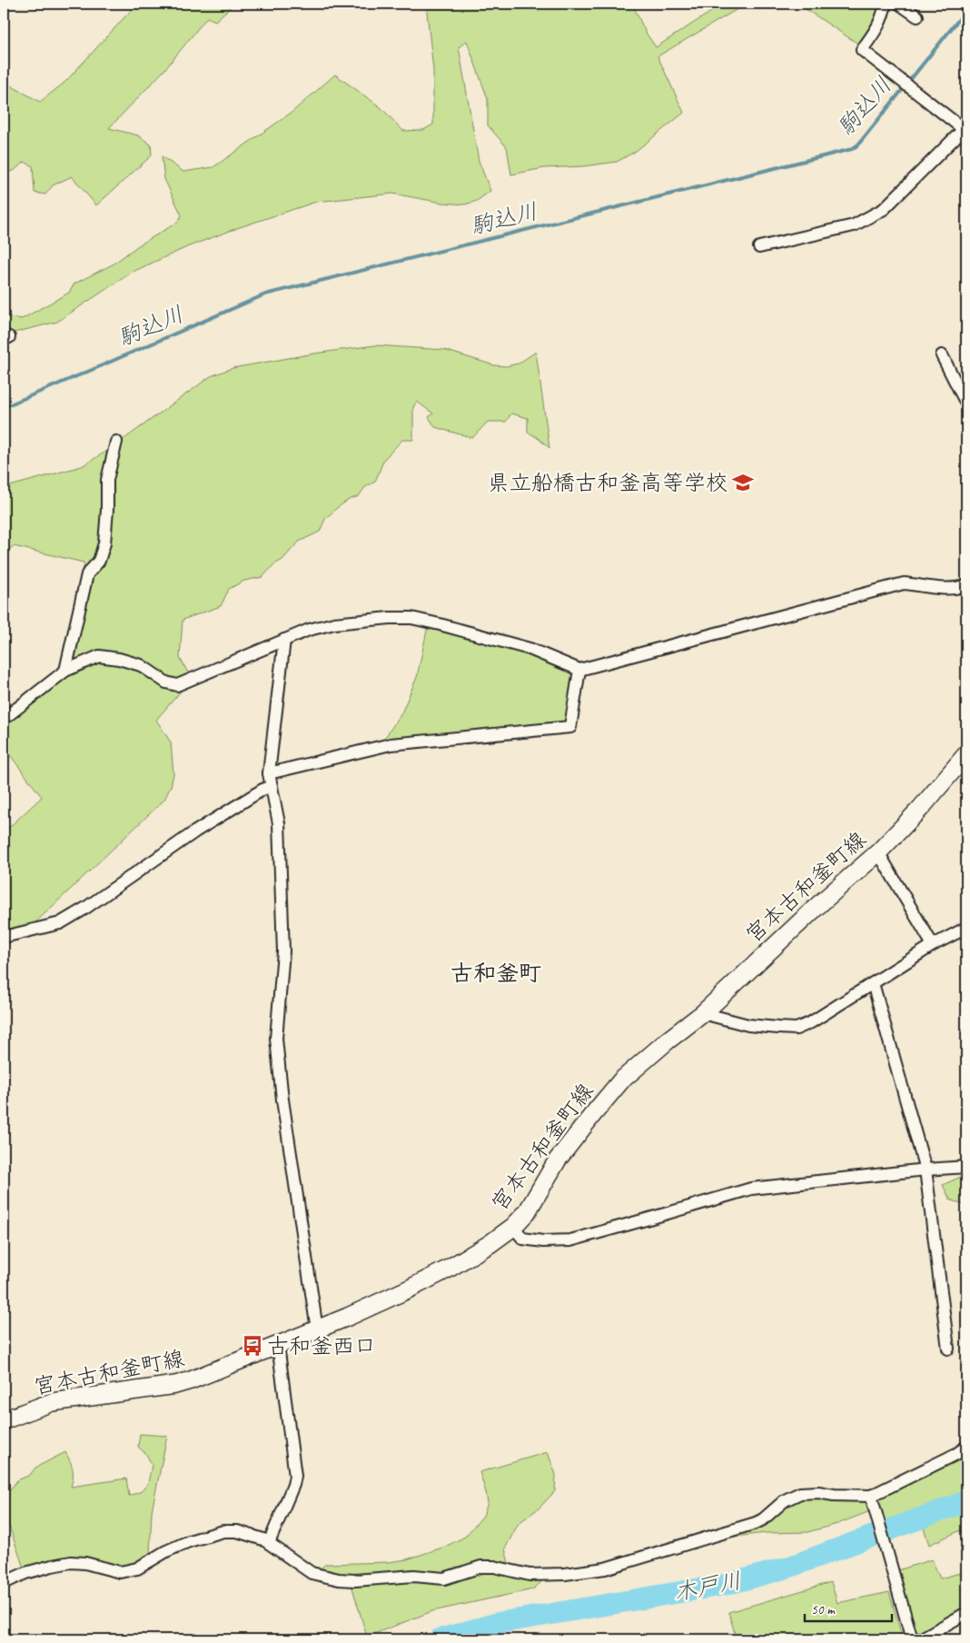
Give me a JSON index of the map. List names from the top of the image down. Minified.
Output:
{"streets":{"street":["宮本古和釜町線"]},"districts":["古和釜町"],"water":["駒込川","木戸川"],"places":{"school or university":["県立船橋古和釜高等学校"],"bus stop":["古和釜西口"]},"scale_bar":"50 m"}
